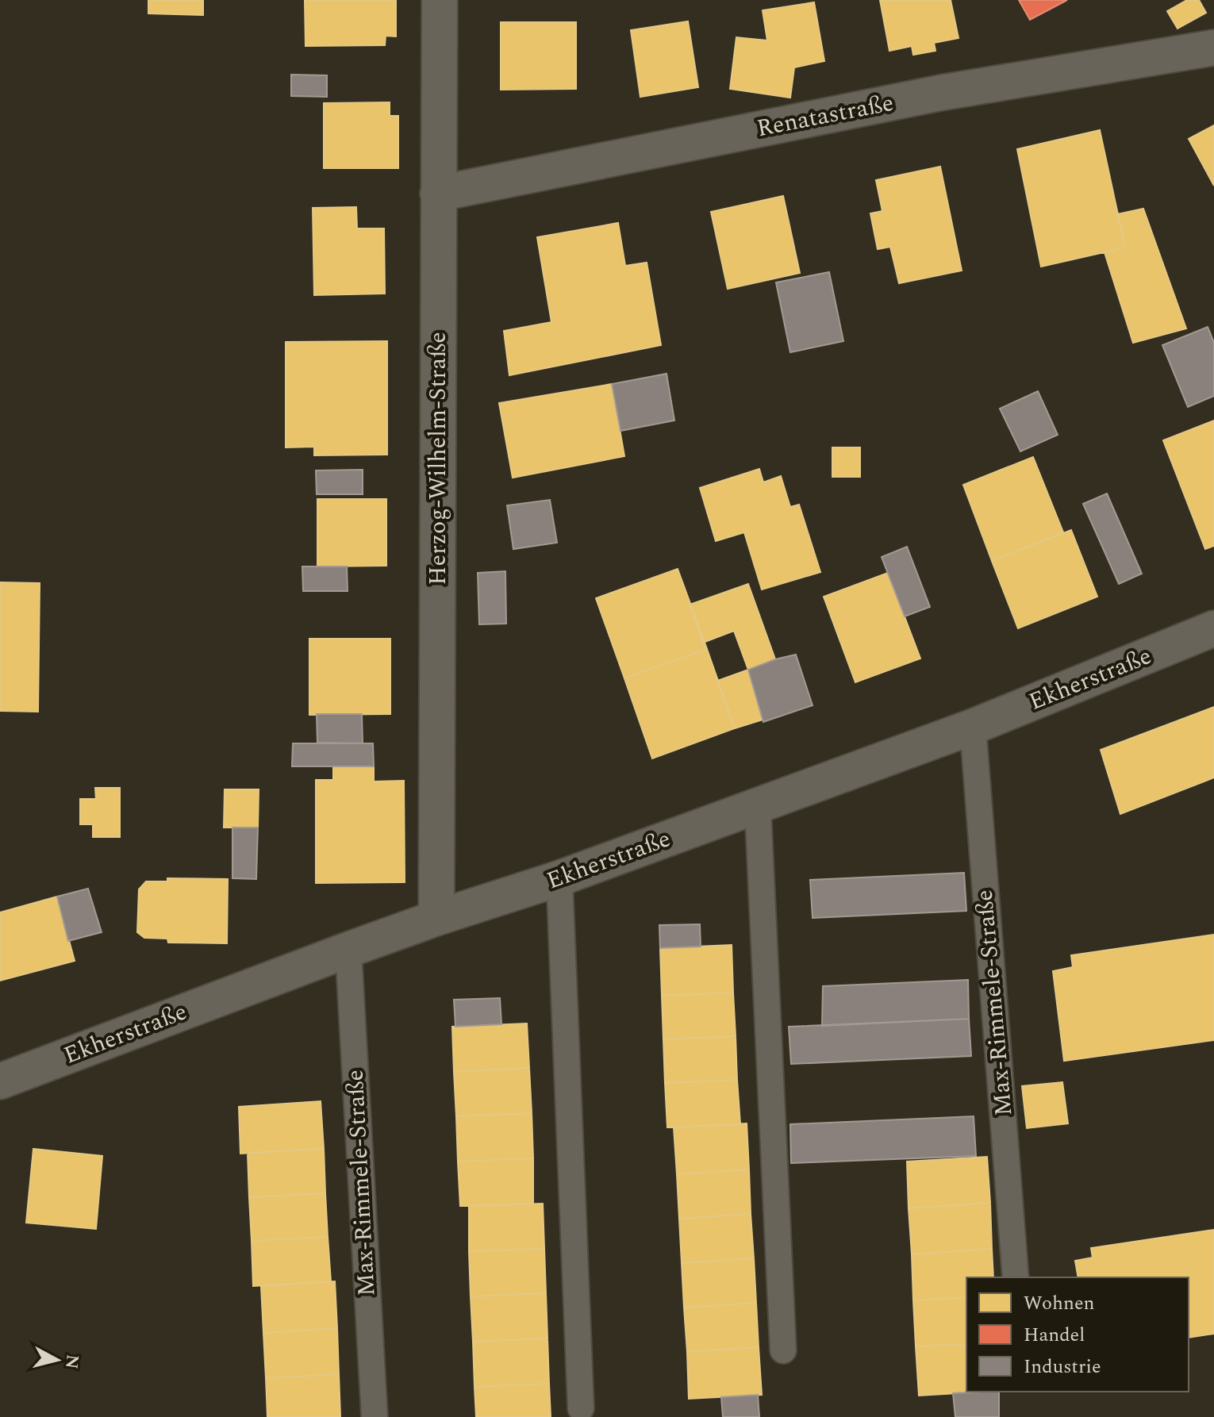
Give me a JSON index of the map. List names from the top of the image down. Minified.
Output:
{"streets":{"street":["Renatastraße","Herzog-Wilhelm-Straße","Ekherstraße"],"lane":["Max-Rimmele-Straße"]},"crossings":[["Renatastraße","Herzog-Wilhelm-Straße"],["Herzog-Wilhelm-Straße","Ekherstraße"],["Ekherstraße","Max-Rimmele-Straße"]],"legend":["Wohnen","Handel","Industrie"],"north":"right"}
